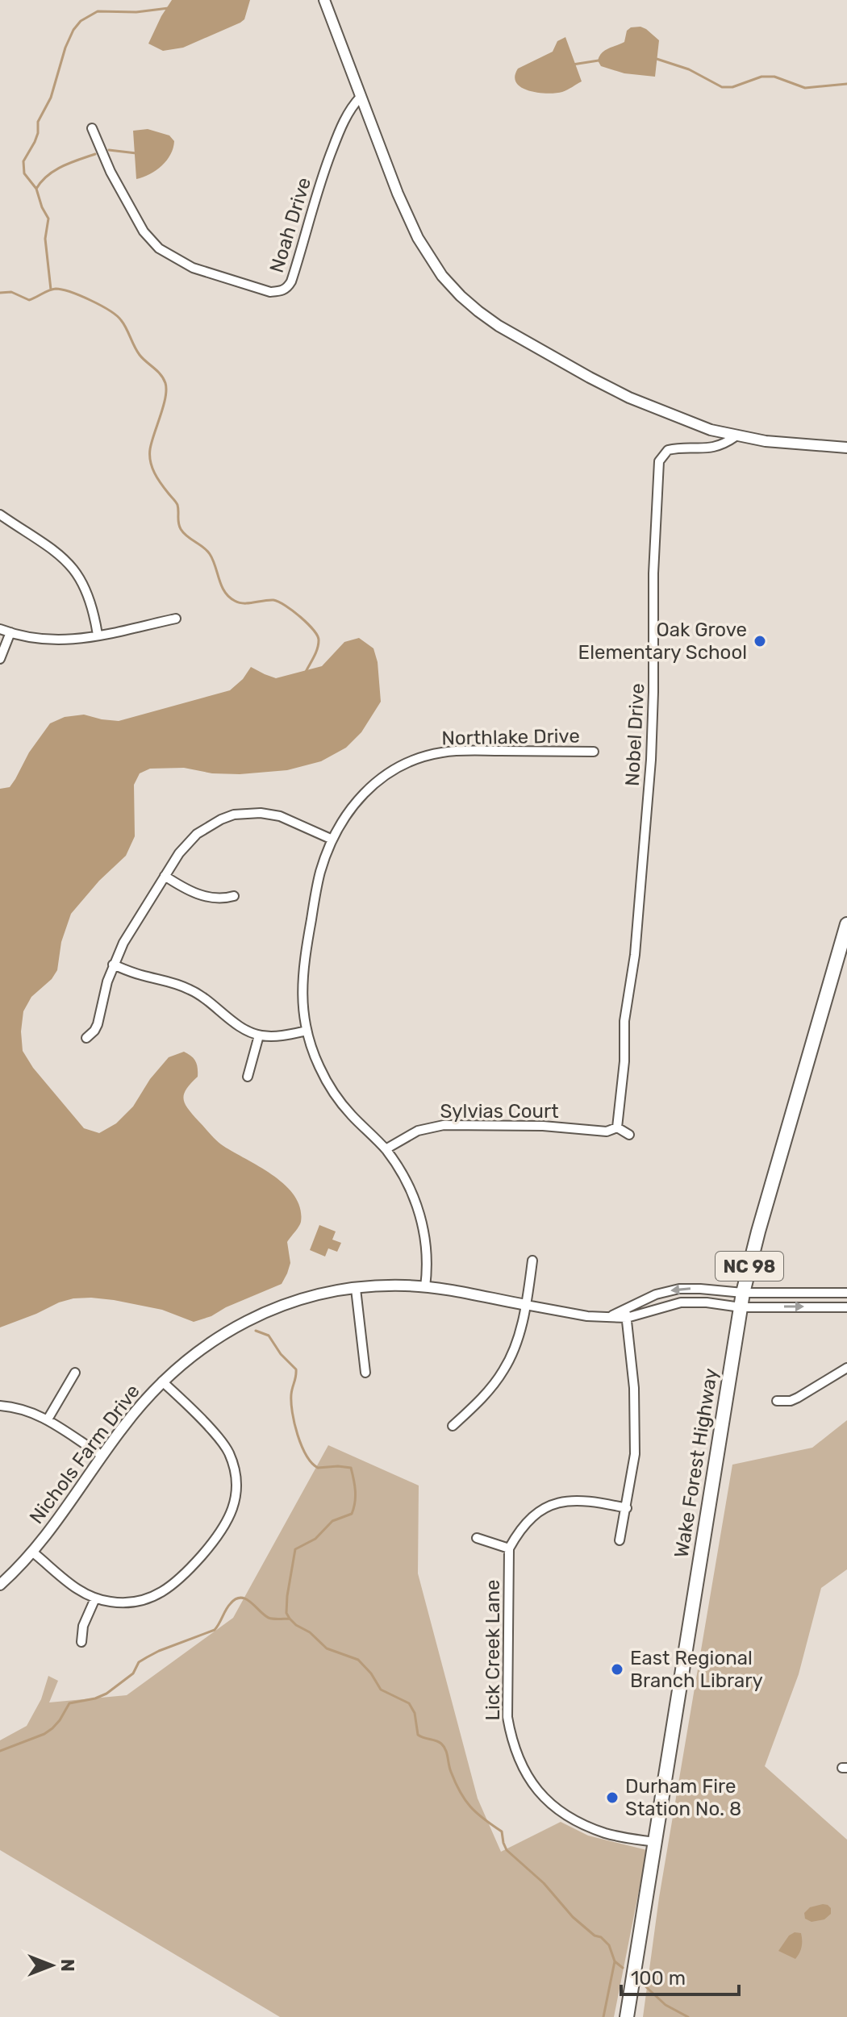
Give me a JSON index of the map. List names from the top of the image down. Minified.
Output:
{"streets":{"highway":["NC 98","Wake Forest Highway"],"street":["Noah Drive","Nobel Drive","Northlake Drive","Sylvias Court","Nichols Farm Drive","Lick Creek Lane"]},"crossings":[["Nobel Drive","Sylvias Court"],["Northlake Drive","Sylvias Court"],["Northlake Drive","Nichols Farm Drive"],["Nichols Farm Drive","Wake Forest Highway"],["Wake Forest Highway","Lick Creek Lane"]],"places":["Oak Grove Elementary School","East Regional Branch Library","Durham Fire Station No. 8"],"scale_bar":"100 m","north":"right"}
